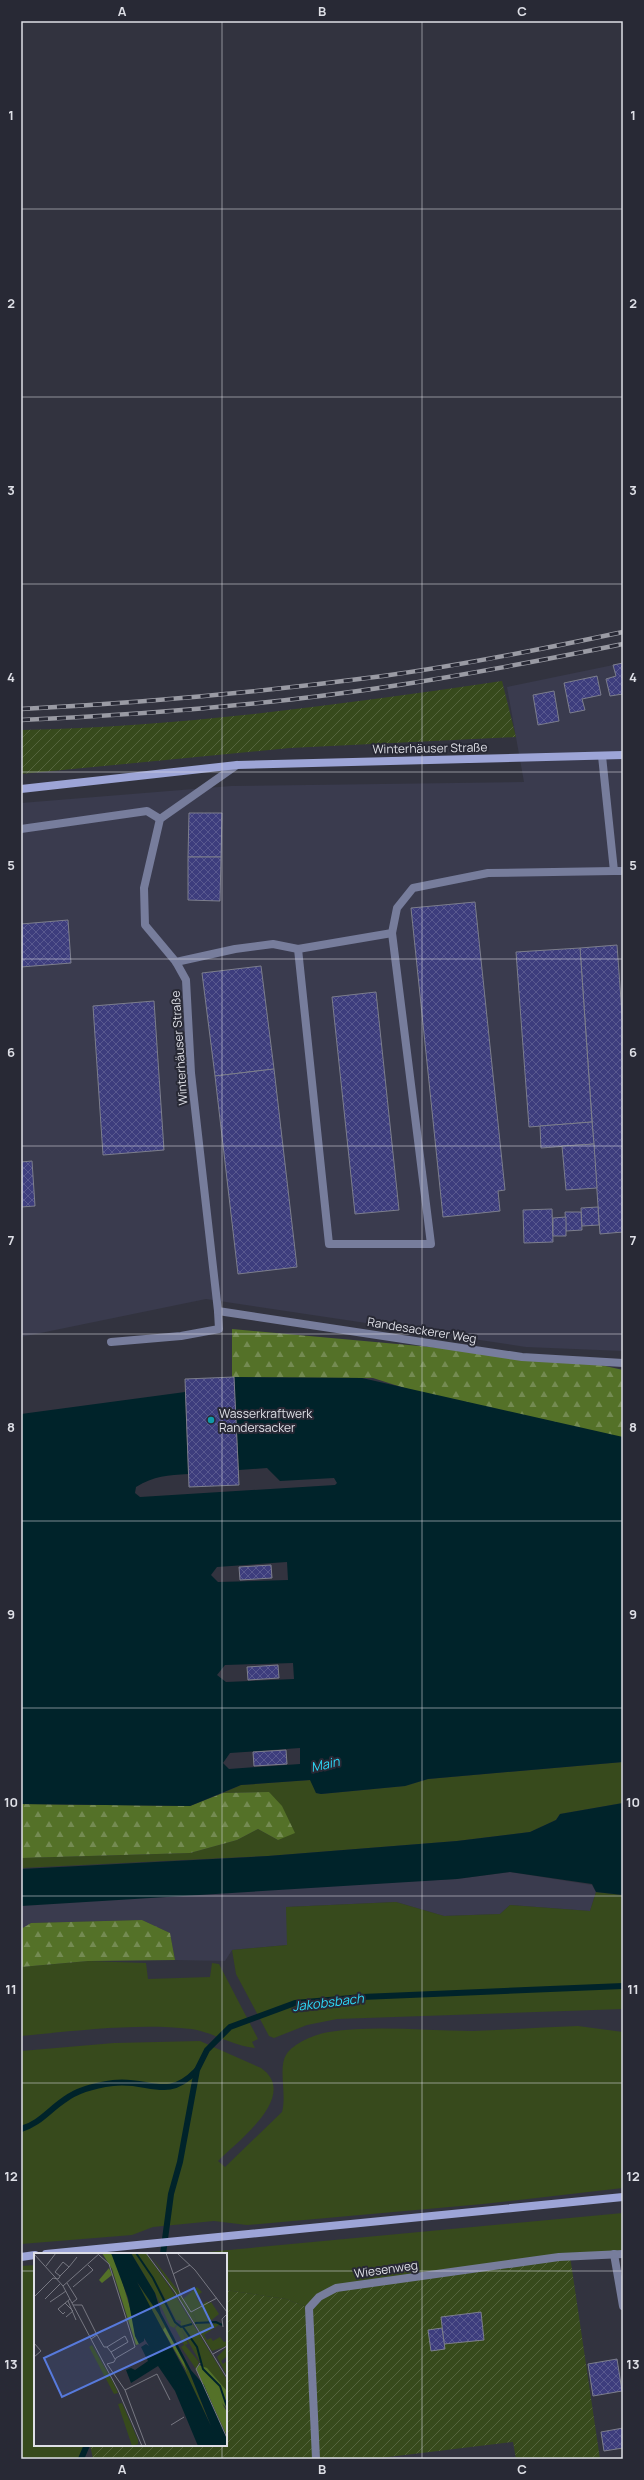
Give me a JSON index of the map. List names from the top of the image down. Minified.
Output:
{"streets":{"main road":["Winterhäuser Straße"],"street":["Randesackerer Weg","Wiesenweg"]},"crossings":[["Winterhäuser Straße","Randesackerer Weg"]],"water":["Main","Jakobsbach"],"places":["Wasserkraftwerk Randersacker"],"grid":{"columns":["A","B","C"],"rows":["1","2","3","4","5","6","7","8","9","10","11","12","13"]}}
